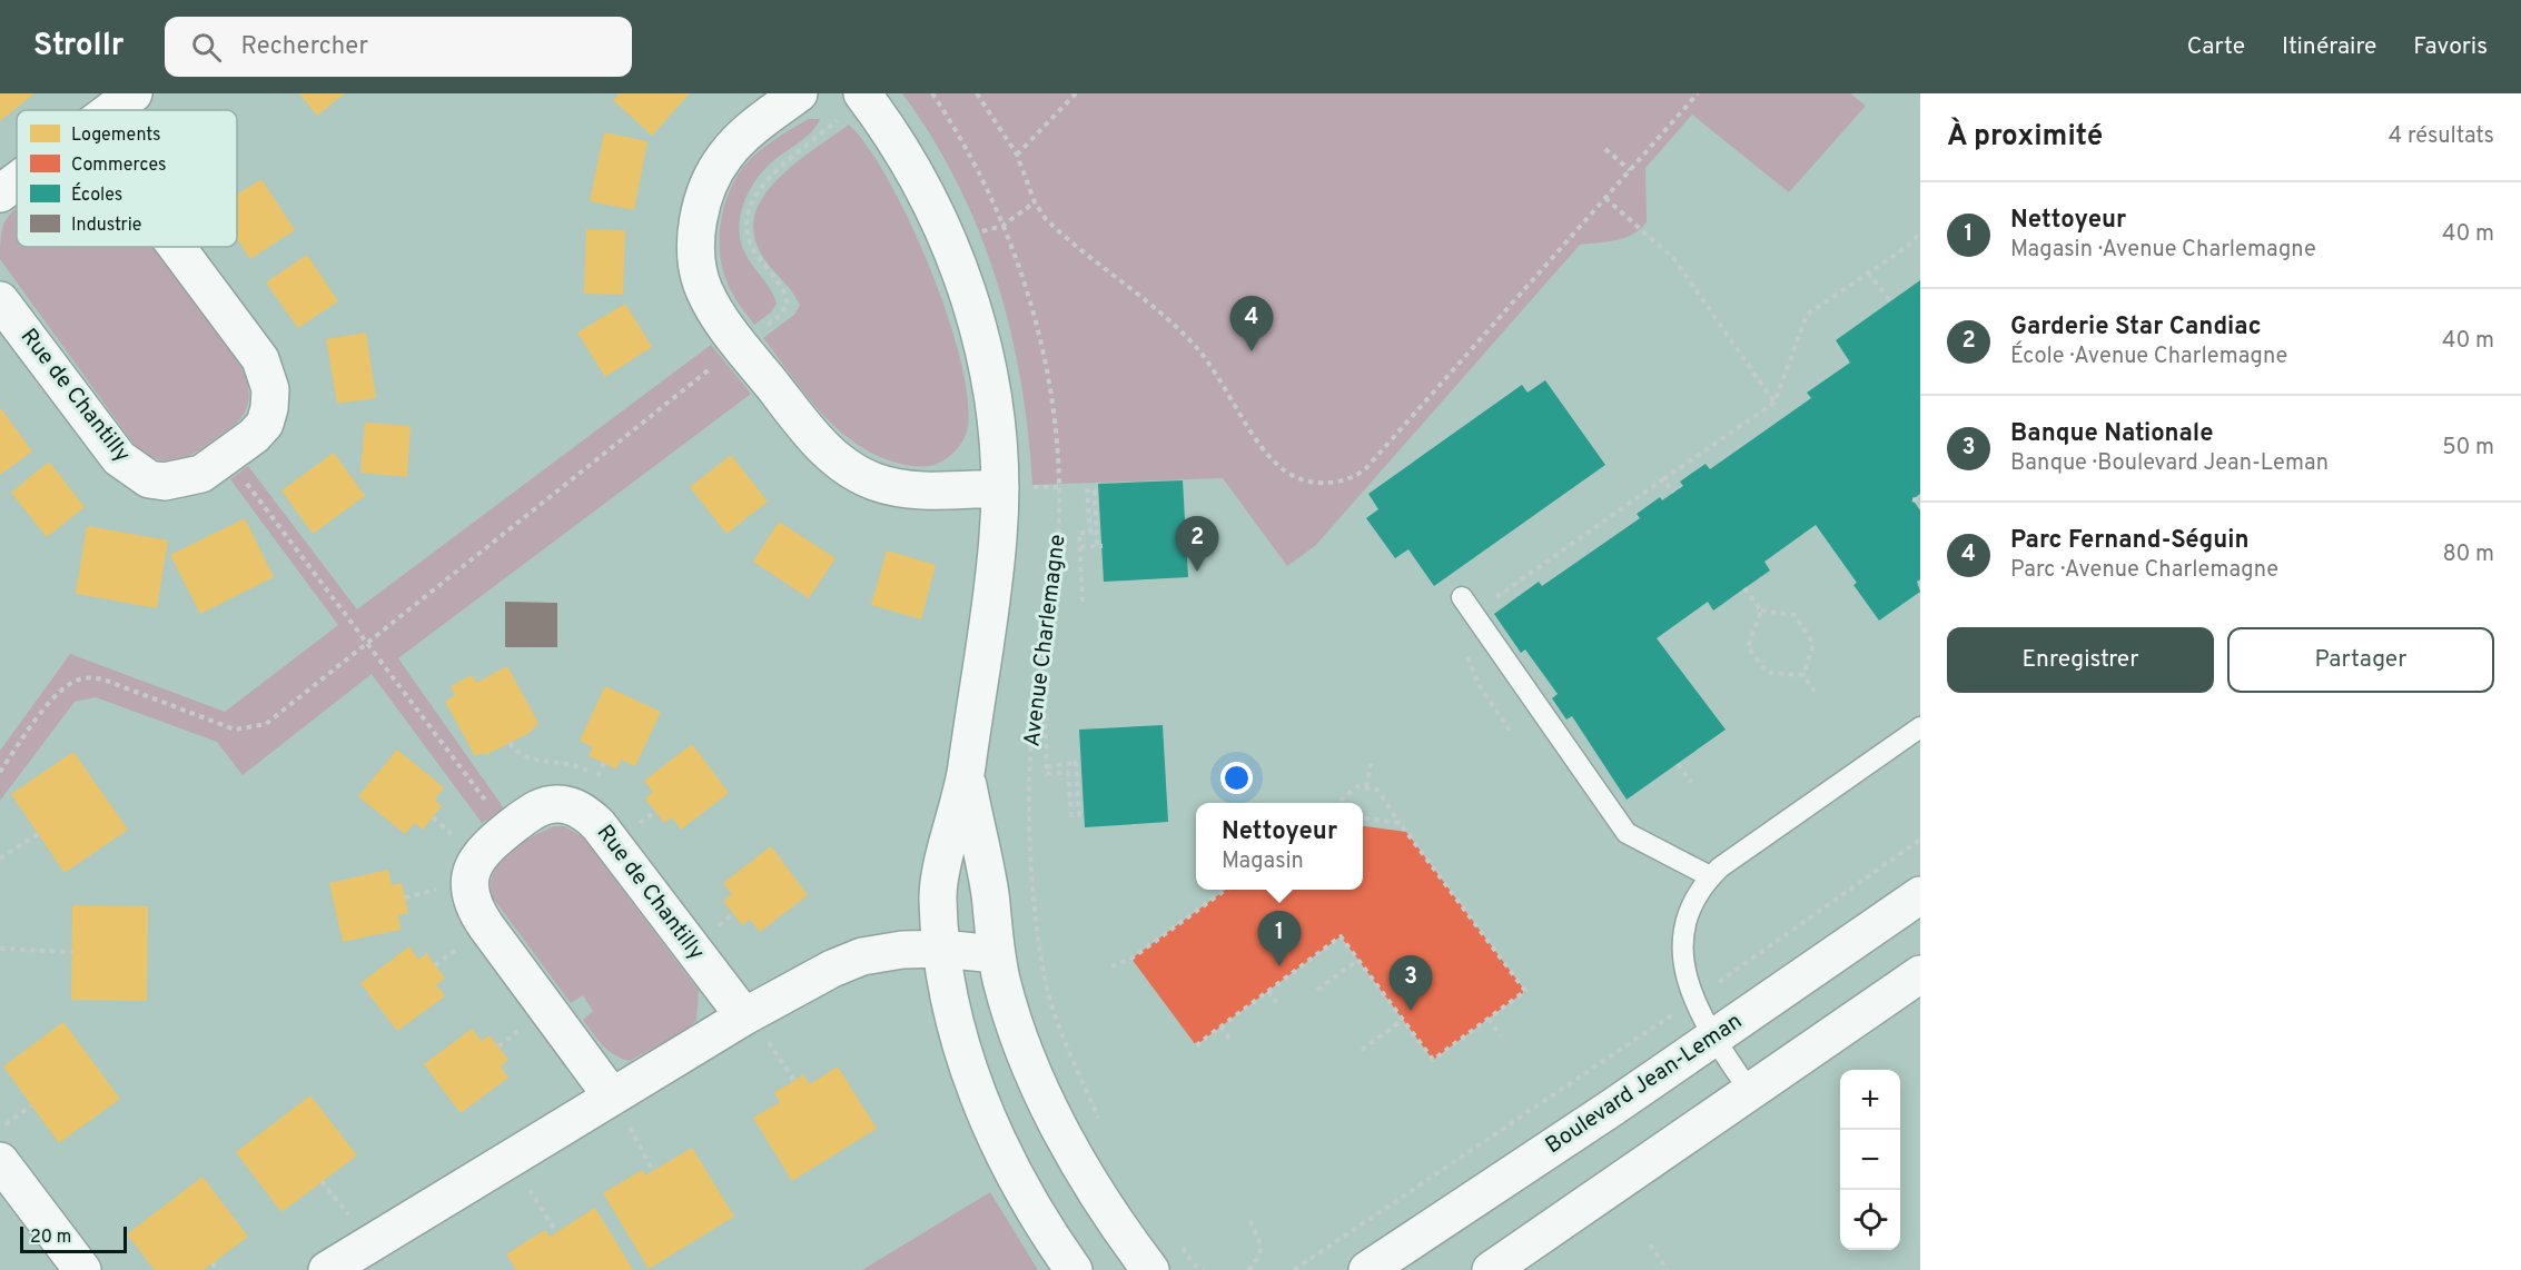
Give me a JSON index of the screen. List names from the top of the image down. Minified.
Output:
{"streets":{"street":["Rue de Chantilly","Boulevard Jean-Leman"],"path":["Avenue Charlemagne"]},"legend":["Logements","Commerces","Écoles","Industrie"],"scale_bar":"20 m","page":{"header":"Strollr","search":"Rechercher","nav":["Carte","Itinéraire","Favoris"],"heading":["À proximité","4 résultats"],"list":[{"mark":"1","name":"Nettoyeur","note":"Magasin · Avenue Charlemagne","value":"40 m"},{"mark":"2","name":"Garderie Star Candiac","note":"École · Avenue Charlemagne","value":"40 m"},{"mark":"3","name":"Banque Nationale","note":"Banque · Boulevard Jean-Leman","value":"50 m"},{"mark":"4","name":"Parc Fernand-Séguin","note":"Parc · Avenue Charlemagne","value":"80 m"}],"pins":["4","2","1","3"],"buttons":["Enregistrer","Partager"],"popup":["Nettoyeur","Magasin"],"map_buttons":["+","−"],"scale":"20 m"}}
